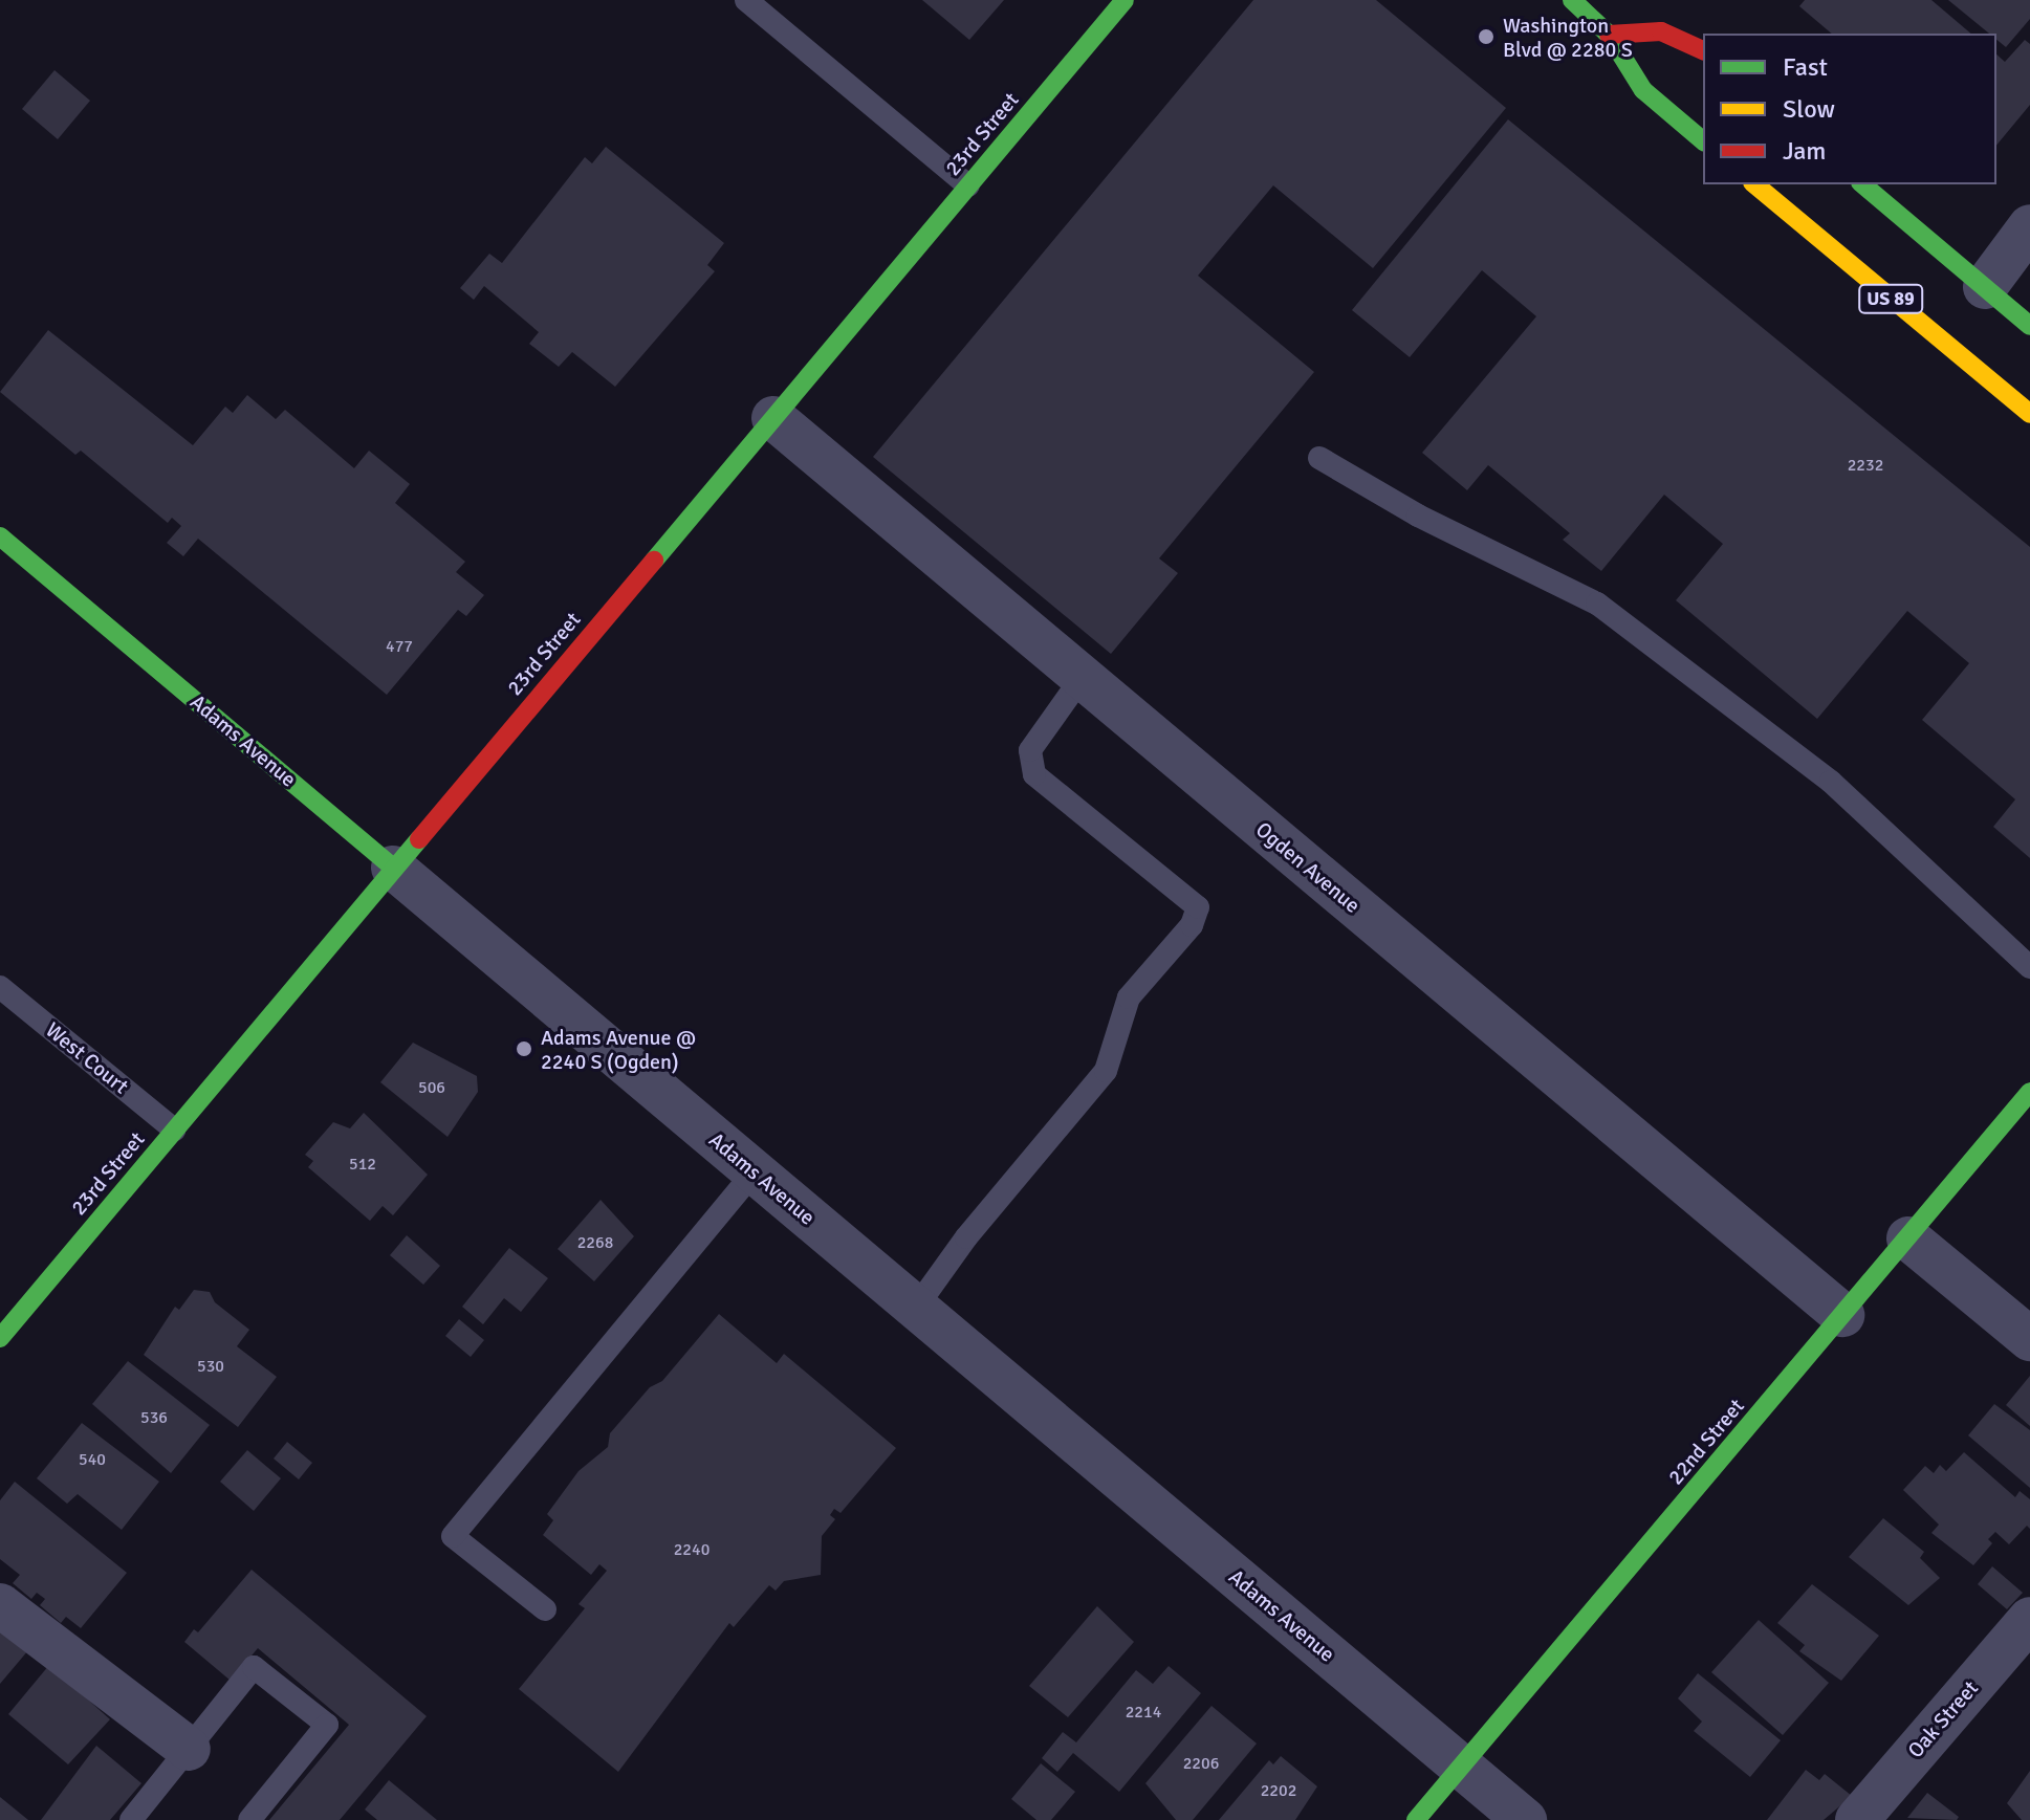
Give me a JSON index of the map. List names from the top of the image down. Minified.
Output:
{"streets":{"street":["23rd Street","US 89","Adams Avenue","Ogden Avenue","22nd Street","Oak Street"],"lane":["West Court"]},"crossings":[["23rd Street","Adams Avenue"],["23rd Street","Ogden Avenue"],["23rd Street","West Court"],["Adams Avenue","22nd Street"],["Ogden Avenue","22nd Street"]],"places":["Washington Blvd @ 2280 S","Adams Avenue @ 2240 S (Ogden)"],"house_numbers":["2232","477","506","512","2268","530","536","540","2240","2214","2206","2202"],"legend":["Fast","Slow","Jam"]}
